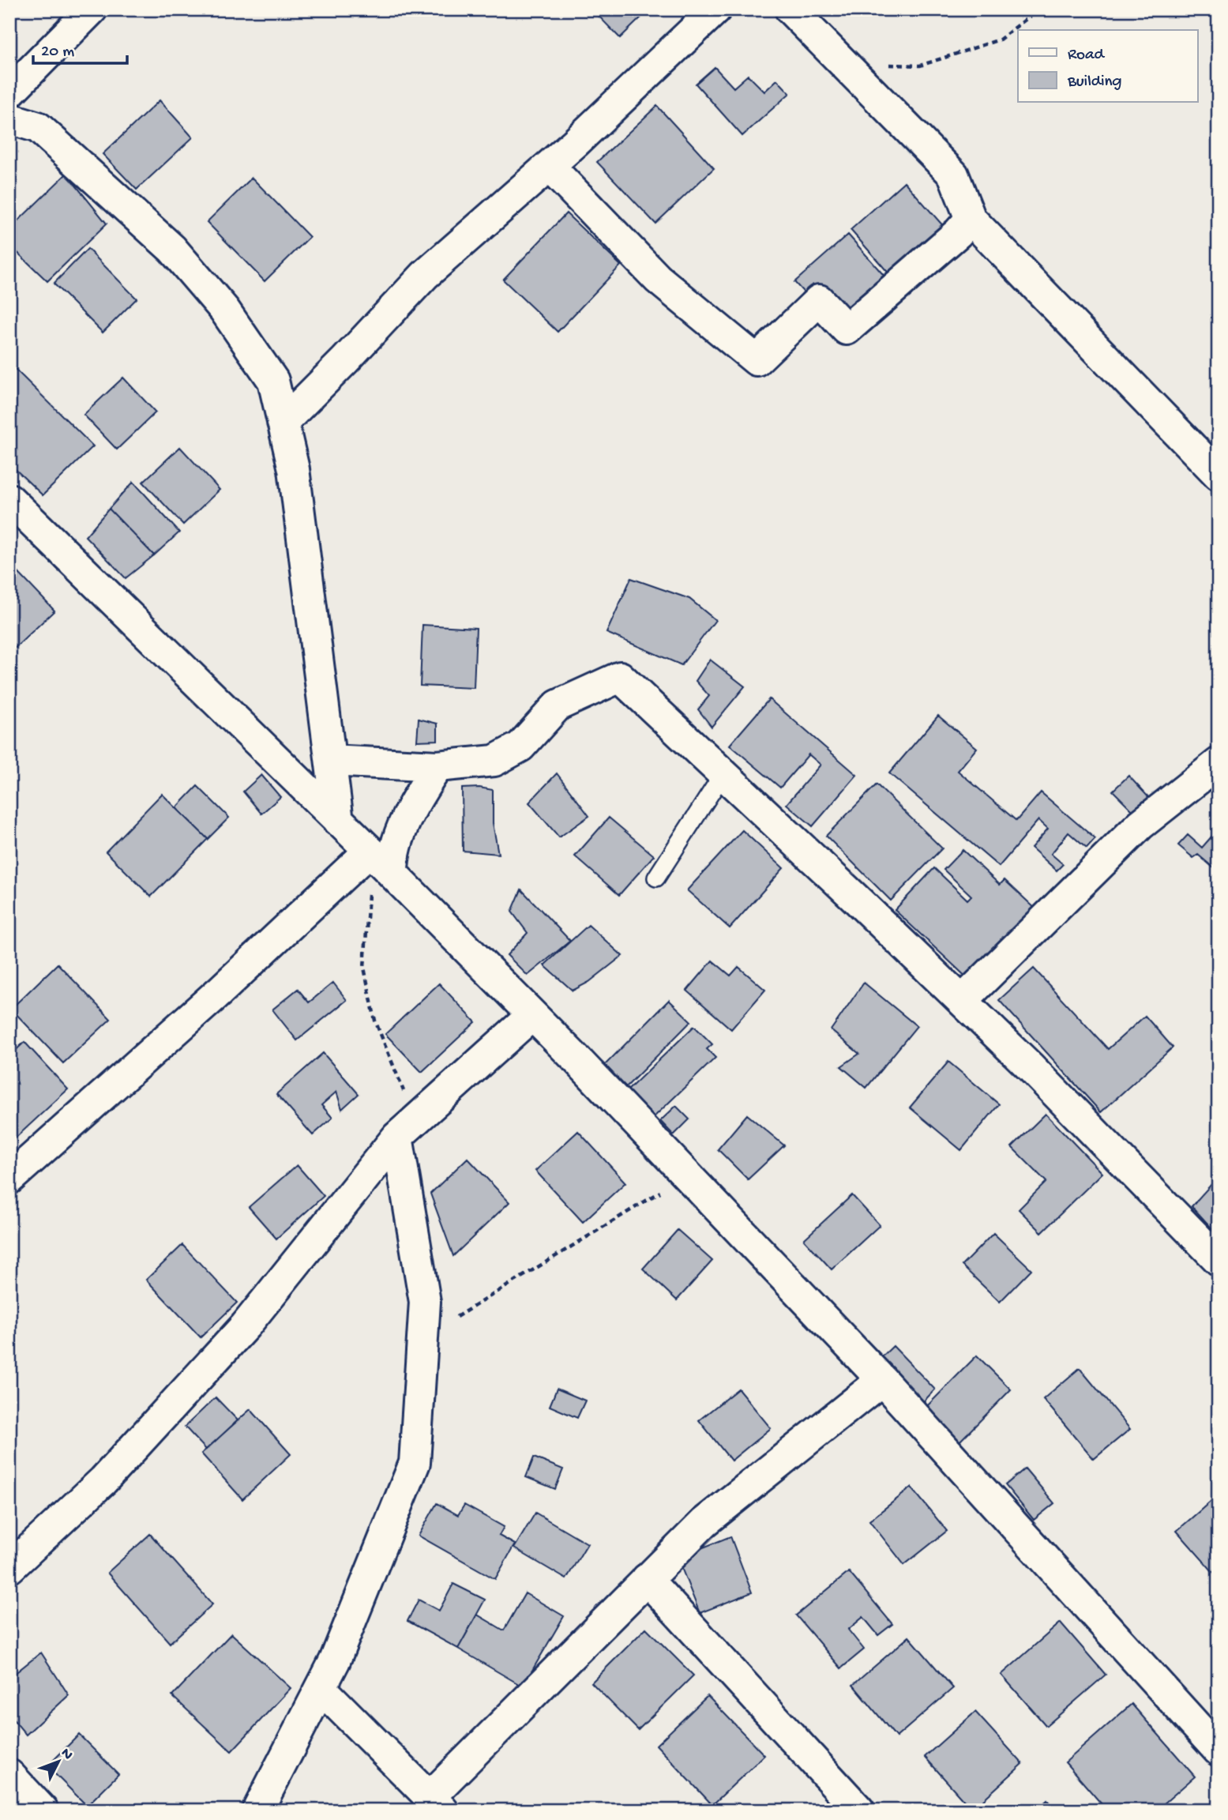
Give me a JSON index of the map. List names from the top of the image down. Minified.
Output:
{"legend":["Road","Building"],"scale_bar":"20 m","north":"top right"}
